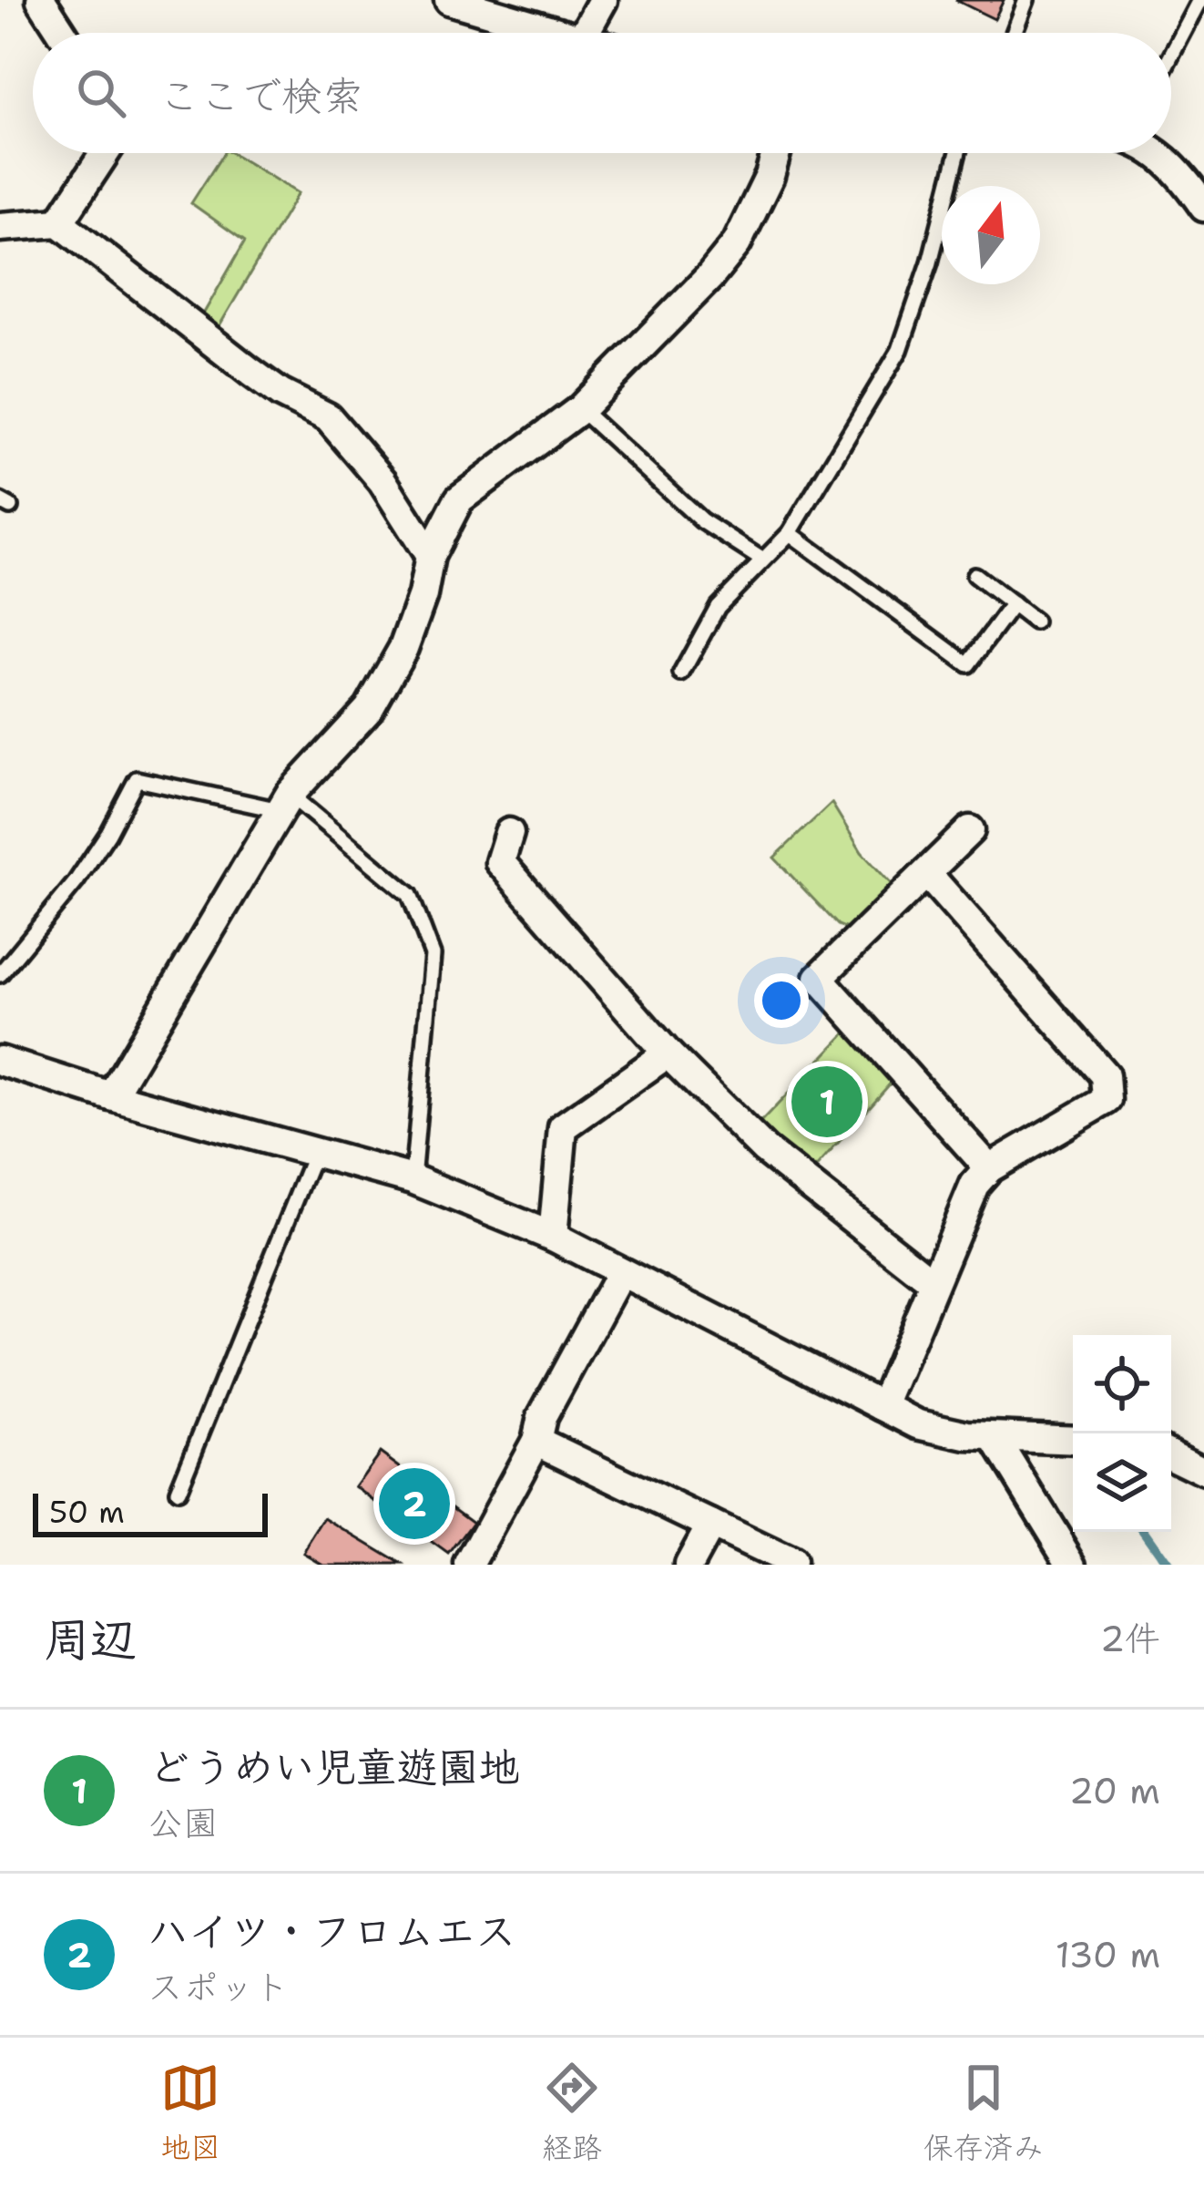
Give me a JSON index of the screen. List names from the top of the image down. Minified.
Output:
{"scale_bar":"50 m","north":"top","page":{"search":"ここで検索","pins":["1","2"],"scale":"50 m","heading":["周辺","2件"],"list":[{"mark":"1","name":"どうめい児童遊園地","note":"公園","value":"20 m"},{"mark":"2","name":"ハイツ・フロムエス","note":"スポット","value":"130 m"}],"nav":["地図","経路","保存済み"]}}
